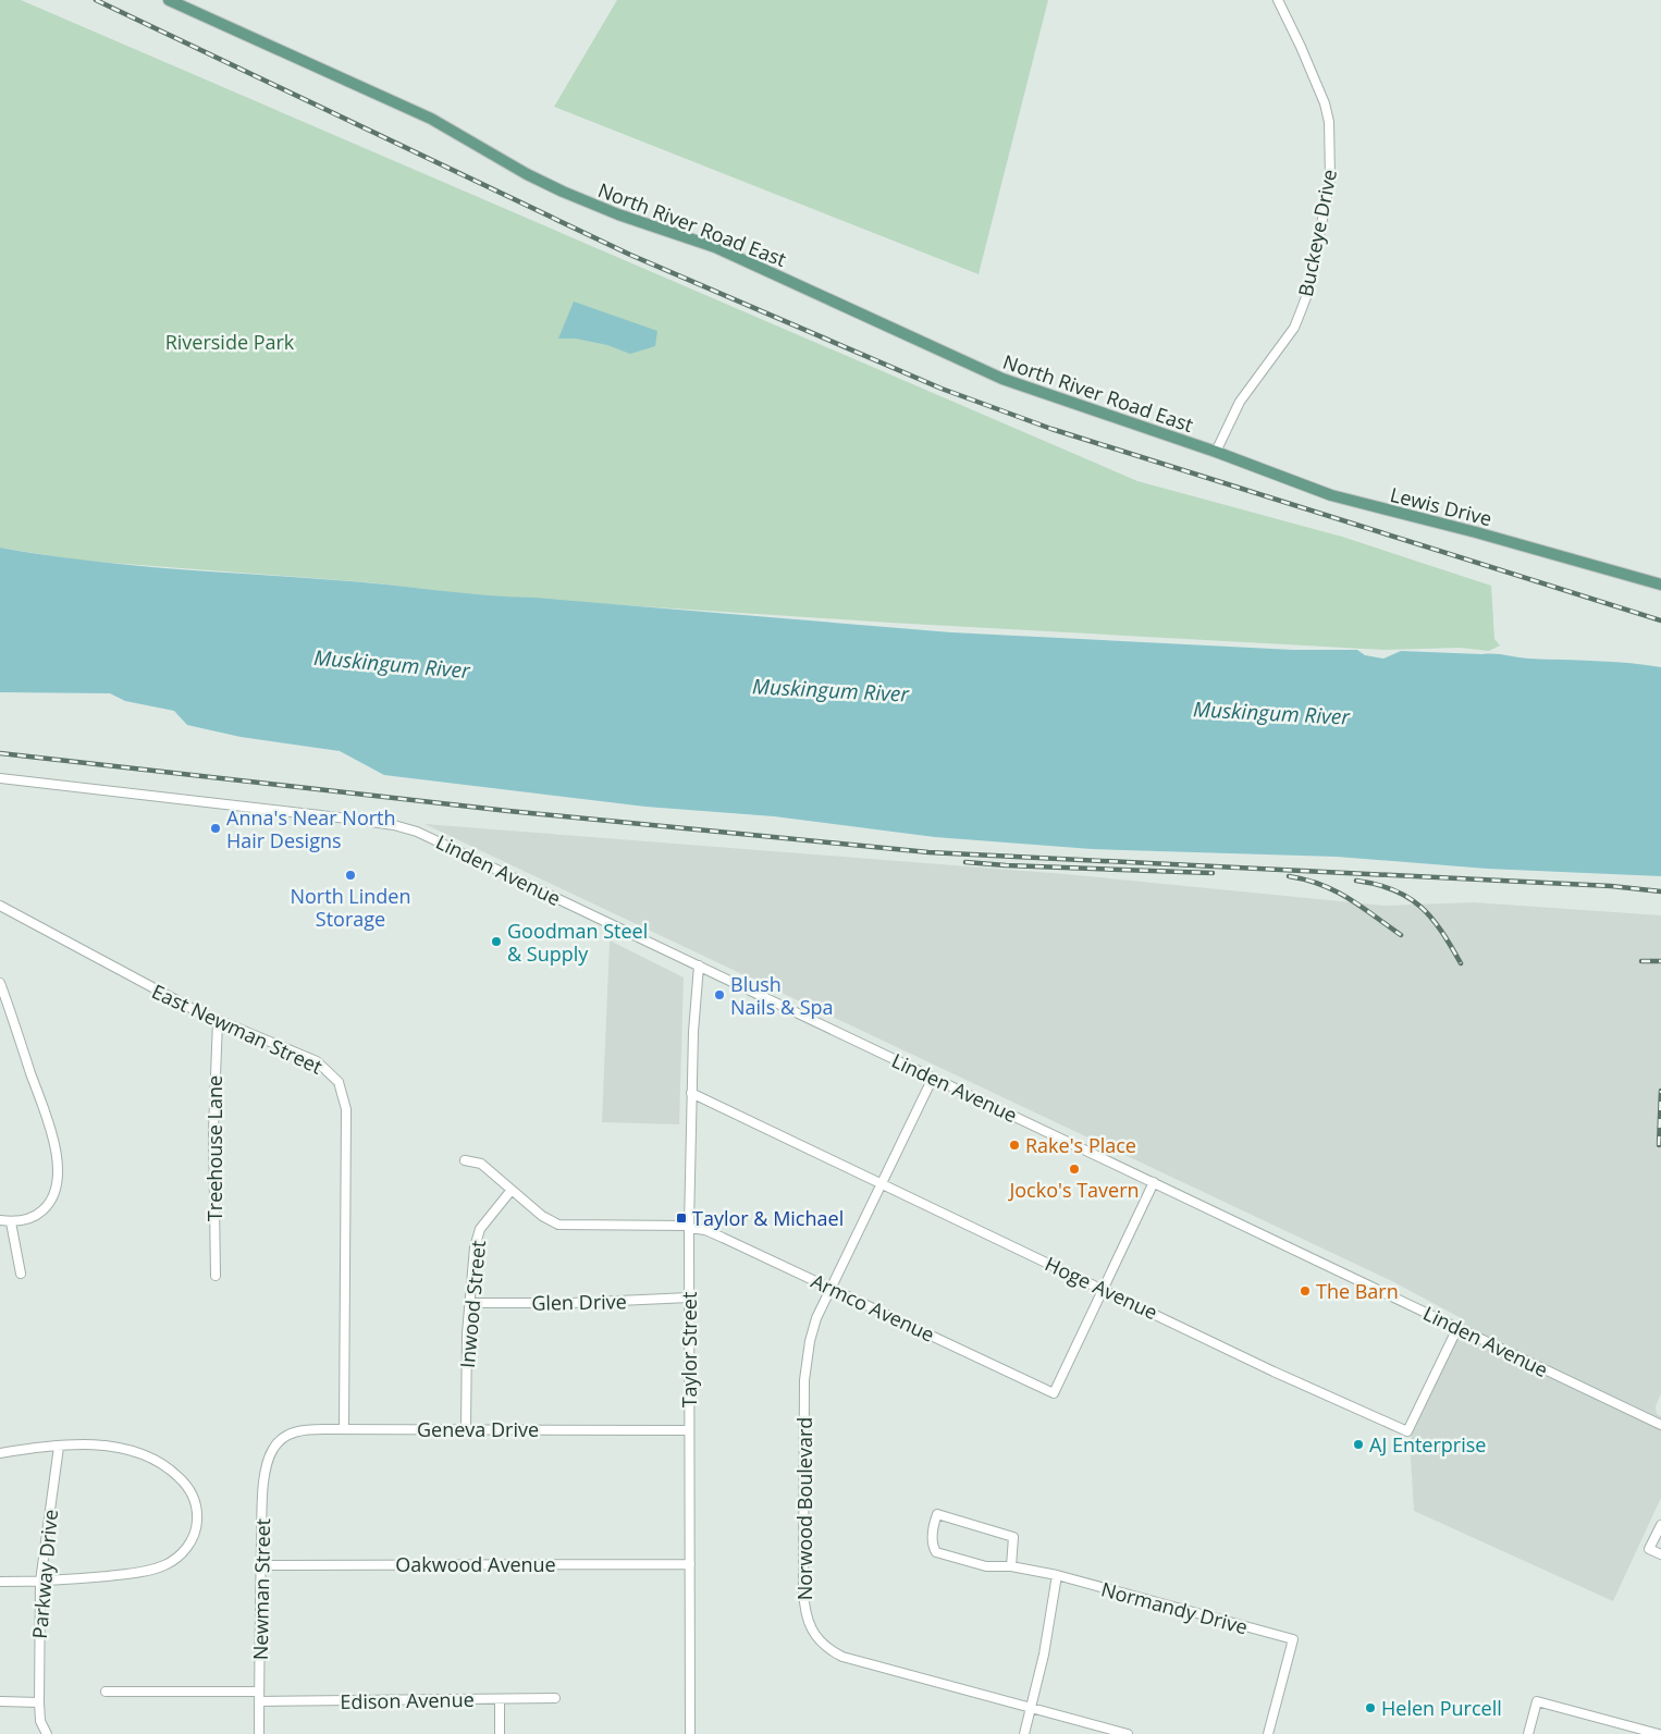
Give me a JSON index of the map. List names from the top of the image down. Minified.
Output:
{"streets":{"main road":["North River Road East","Lewis Drive"],"street":["Buckeye Drive","Linden Avenue","East Newman Street","Treehouse Lane","Hoge Avenue","Glen Drive","Inwood Street","Armco Avenue","Taylor Street","Geneva Drive","Norwood Boulevard","Oakwood Avenue","Parkway Drive","Newman Street","Normandy Drive","Edison Avenue"]},"crossings":[["North River Road East","Buckeye Drive"],["North River Road East","Lewis Drive"],["Buckeye Drive","Lewis Drive"],["Linden Avenue","Hoge Avenue"],["Linden Avenue","Taylor Street"],["Linden Avenue","Norwood Boulevard"],["East Newman Street","Treehouse Lane"],["East Newman Street","Geneva Drive"],["Hoge Avenue","Armco Avenue"],["Hoge Avenue","Taylor Street"],["Hoge Avenue","Norwood Boulevard"],["Glen Drive","Inwood Street"],["Glen Drive","Taylor Street"],["Inwood Street","Armco Avenue"],["Inwood Street","Geneva Drive"],["Armco Avenue","Taylor Street"],["Armco Avenue","Norwood Boulevard"],["Taylor Street","Geneva Drive"],["Taylor Street","Oakwood Avenue"],["Geneva Drive","Newman Street"],["Oakwood Avenue","Newman Street"],["Newman Street","Edison Avenue"]],"water":["Muskingum River"],"parks":["Riverside Park"],"places":{"other":["Anna's Near North Hair Designs","North Linden Storage","Goodman Steel & Supply","Blush Nails & Spa","Rake's Place","Jocko's Tavern","The Barn","AJ Enterprise","Helen Purcell"],"transit":["Taylor & Michael"]}}
